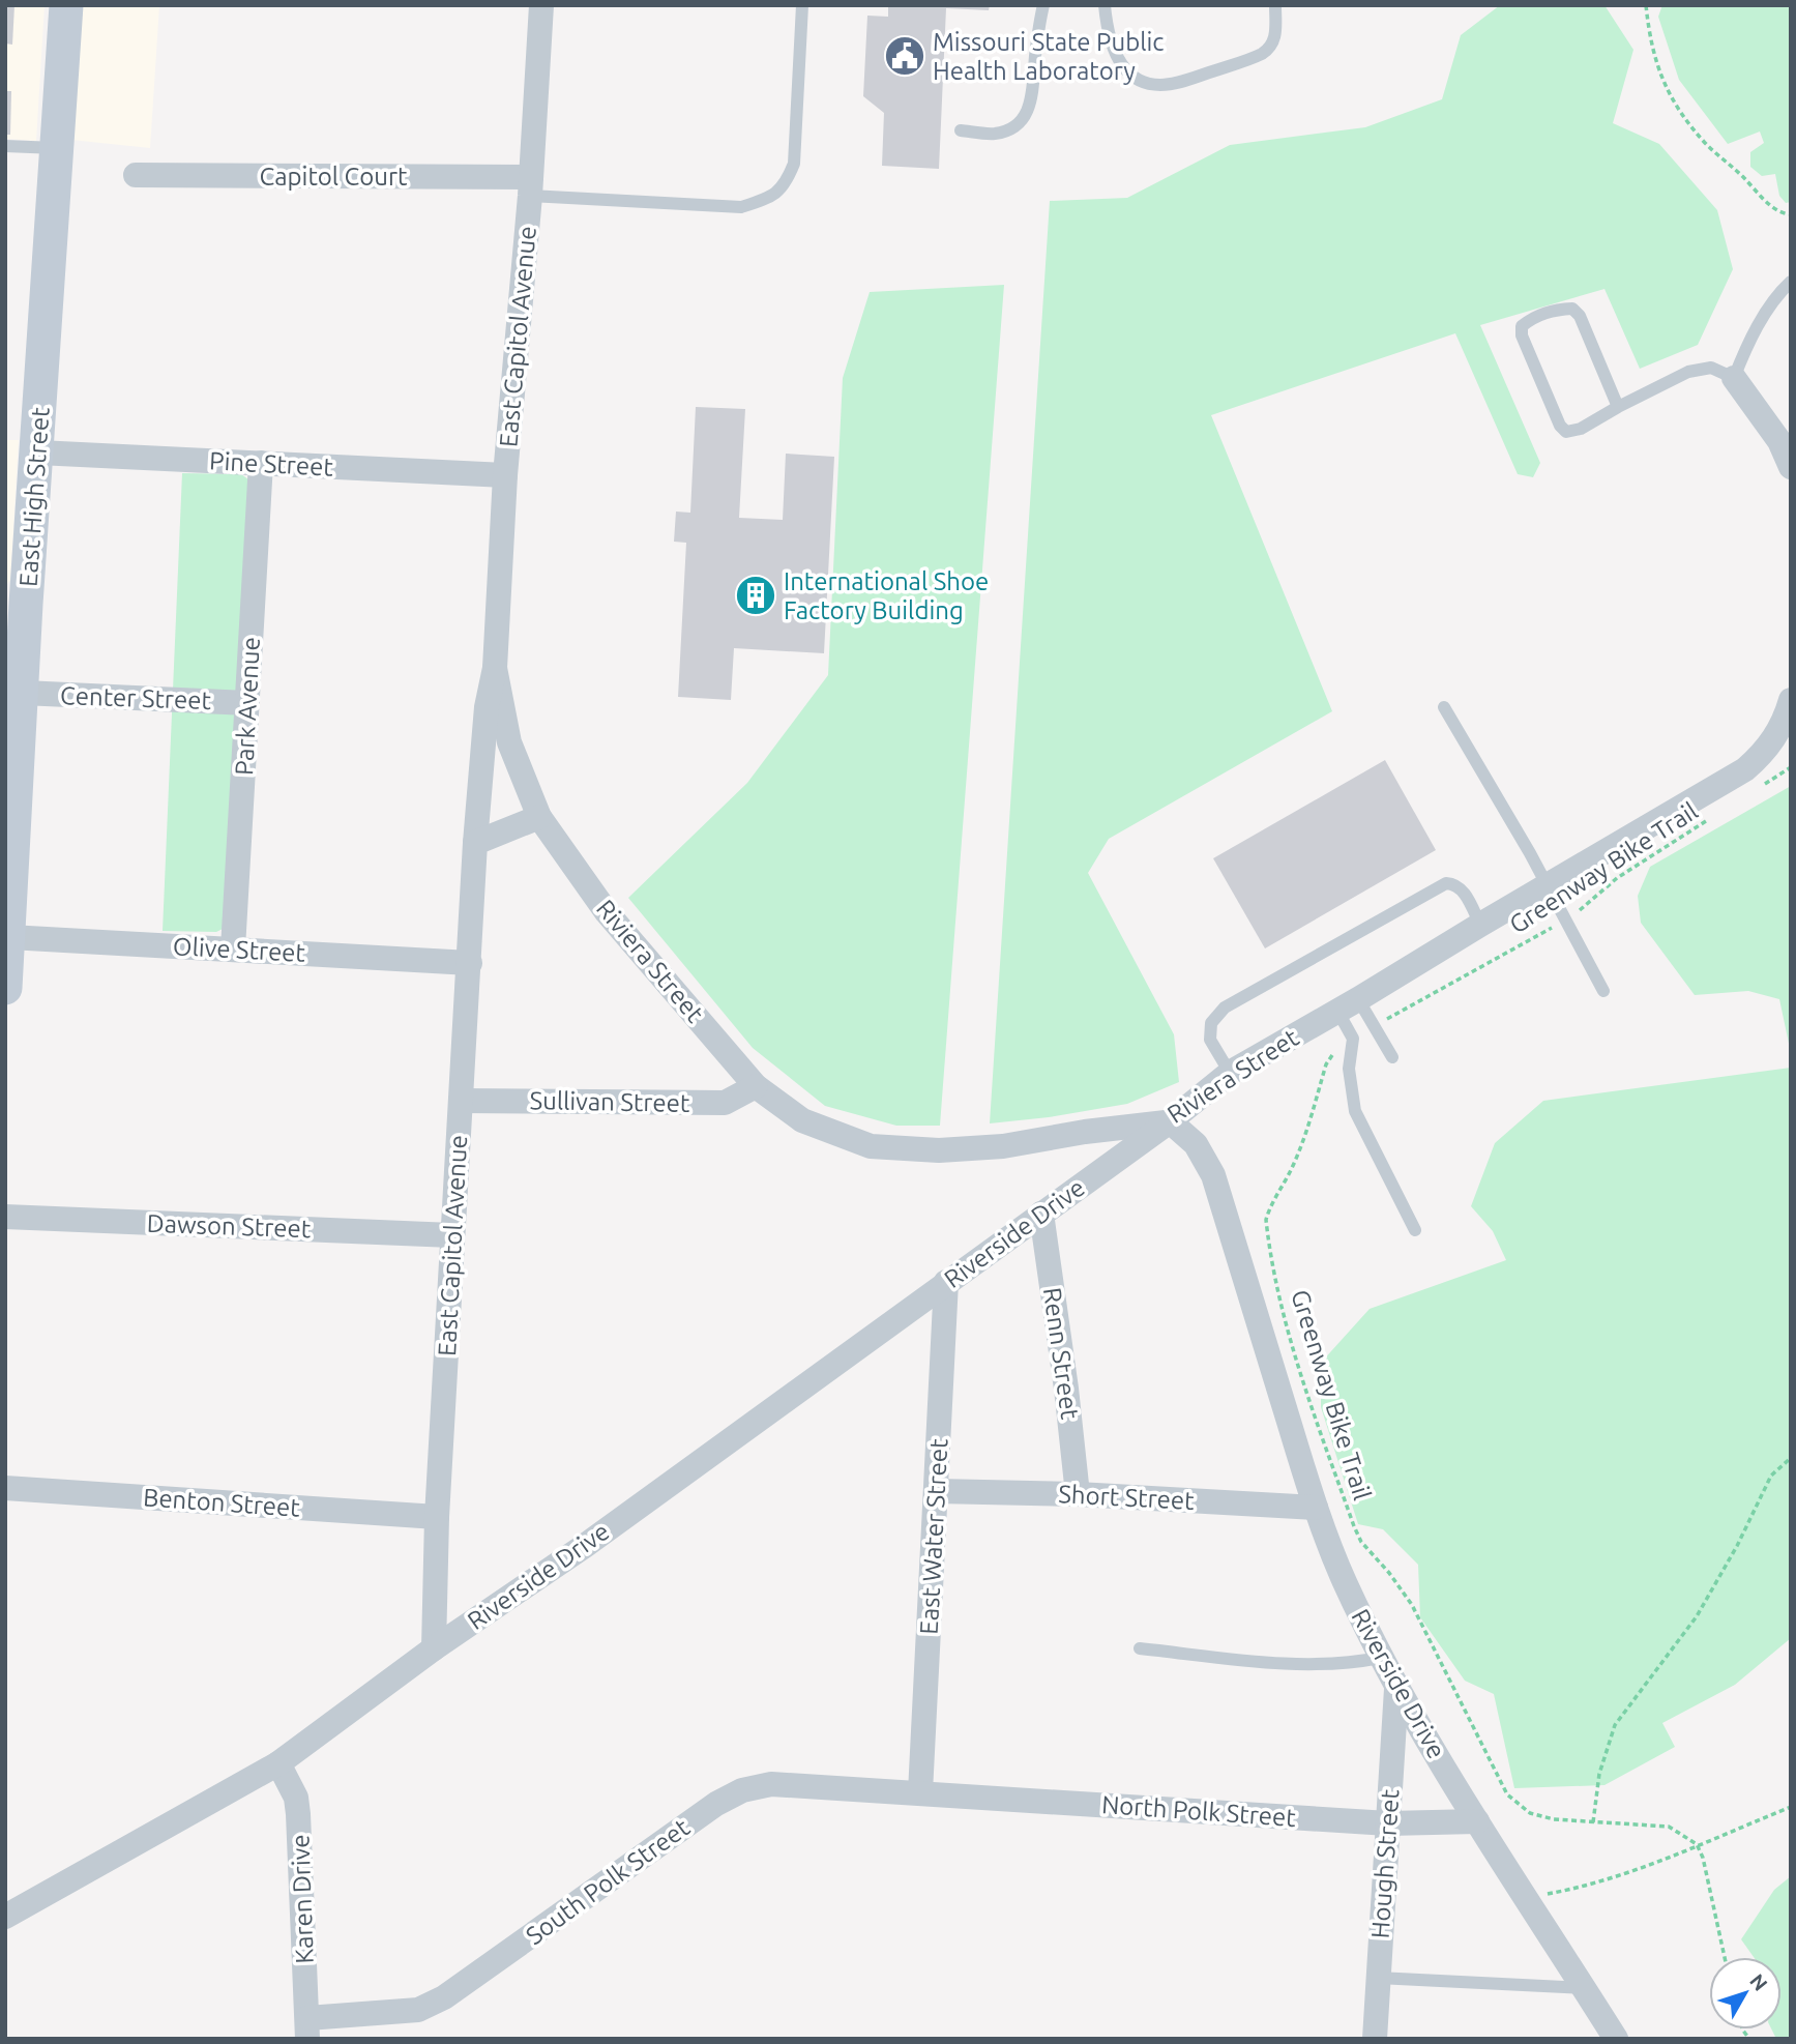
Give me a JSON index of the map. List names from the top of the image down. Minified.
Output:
{"streets":{"main road":["East High Street"],"street":["Capitol Court","East Capitol Avenue","Pine Street","Center Street","Park Avenue","Olive Street","Riviera Street","Sullivan Street","Dawson Street","Riverside Drive","Renn Street","Short Street","Benton Street","East Water Street","North Polk Street","Hough Street","South Polk Street","Karen Drive"],"path":["Greenway Bike Trail"]},"crossings":[["Capitol Court","East Capitol Avenue"],["East Capitol Avenue","Pine Street"],["East Capitol Avenue","Olive Street"],["East Capitol Avenue","Riviera Street"],["East Capitol Avenue","Sullivan Street"],["East Capitol Avenue","Dawson Street"],["East Capitol Avenue","Riverside Drive"],["East Capitol Avenue","Benton Street"],["Pine Street","East High Street"],["Pine Street","Park Avenue"],["East High Street","Center Street"],["East High Street","Olive Street"],["Center Street","Park Avenue"],["Park Avenue","Olive Street"],["Riviera Street","Sullivan Street"],["Riviera Street","Riverside Drive"],["Riverside Drive","Renn Street"],["Riverside Drive","Short Street"],["Riverside Drive","East Water Street"],["Riverside Drive","North Polk Street"],["Riverside Drive","Hough Street"],["Riverside Drive","Karen Drive"],["Renn Street","Short Street"],["Short Street","East Water Street"],["East Water Street","North Polk Street"],["East Water Street","South Polk Street"],["North Polk Street","Hough Street"],["North Polk Street","South Polk Street"],["South Polk Street","Karen Drive"]],"places":{"public building":["Missouri State Public Health Laboratory"],"building":["International Shoe Factory Building"]},"north":"top right"}
